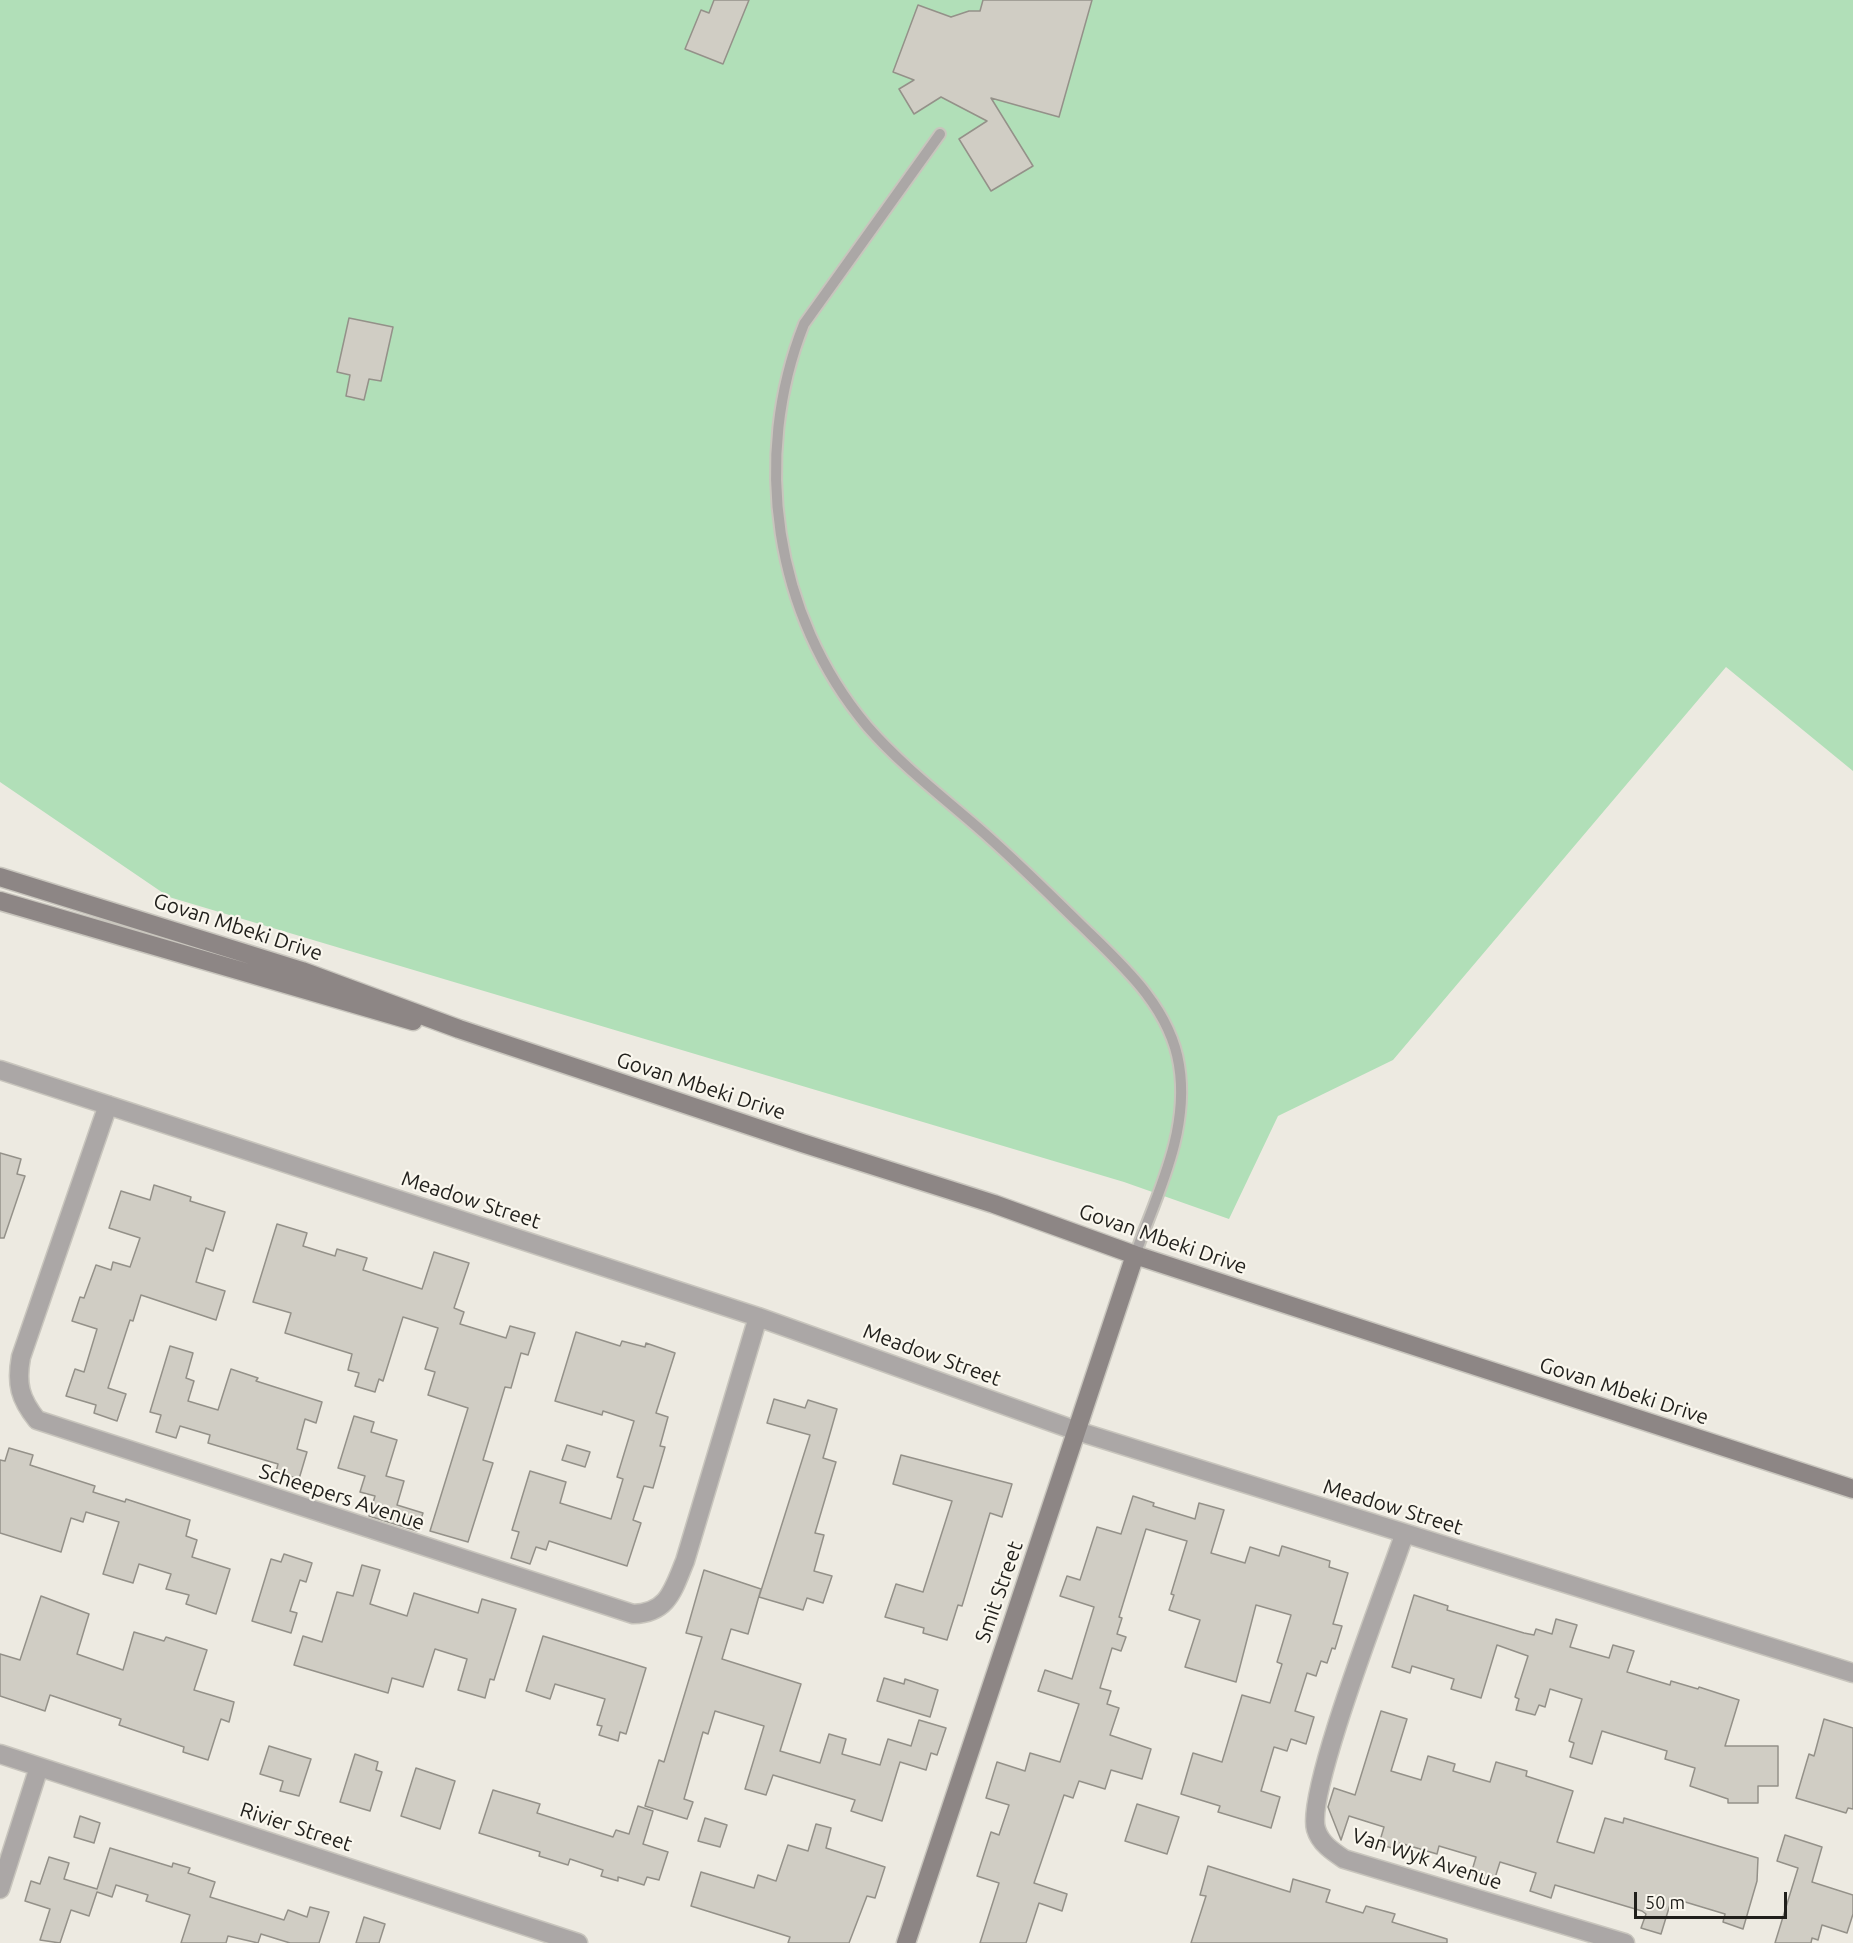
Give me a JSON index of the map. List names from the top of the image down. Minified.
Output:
{"streets":{"main road":["Govan Mbeki Drive","Smit Street"],"street":["Meadow Street","Scheepers Avenue","Rivier Street","Van Wyk Avenue"]},"crossings":[["Govan Mbeki Drive","Smit Street"],["Meadow Street","Scheepers Avenue"],["Meadow Street","Smit Street"],["Meadow Street","Van Wyk Avenue"]],"scale_bar":"50 m"}
